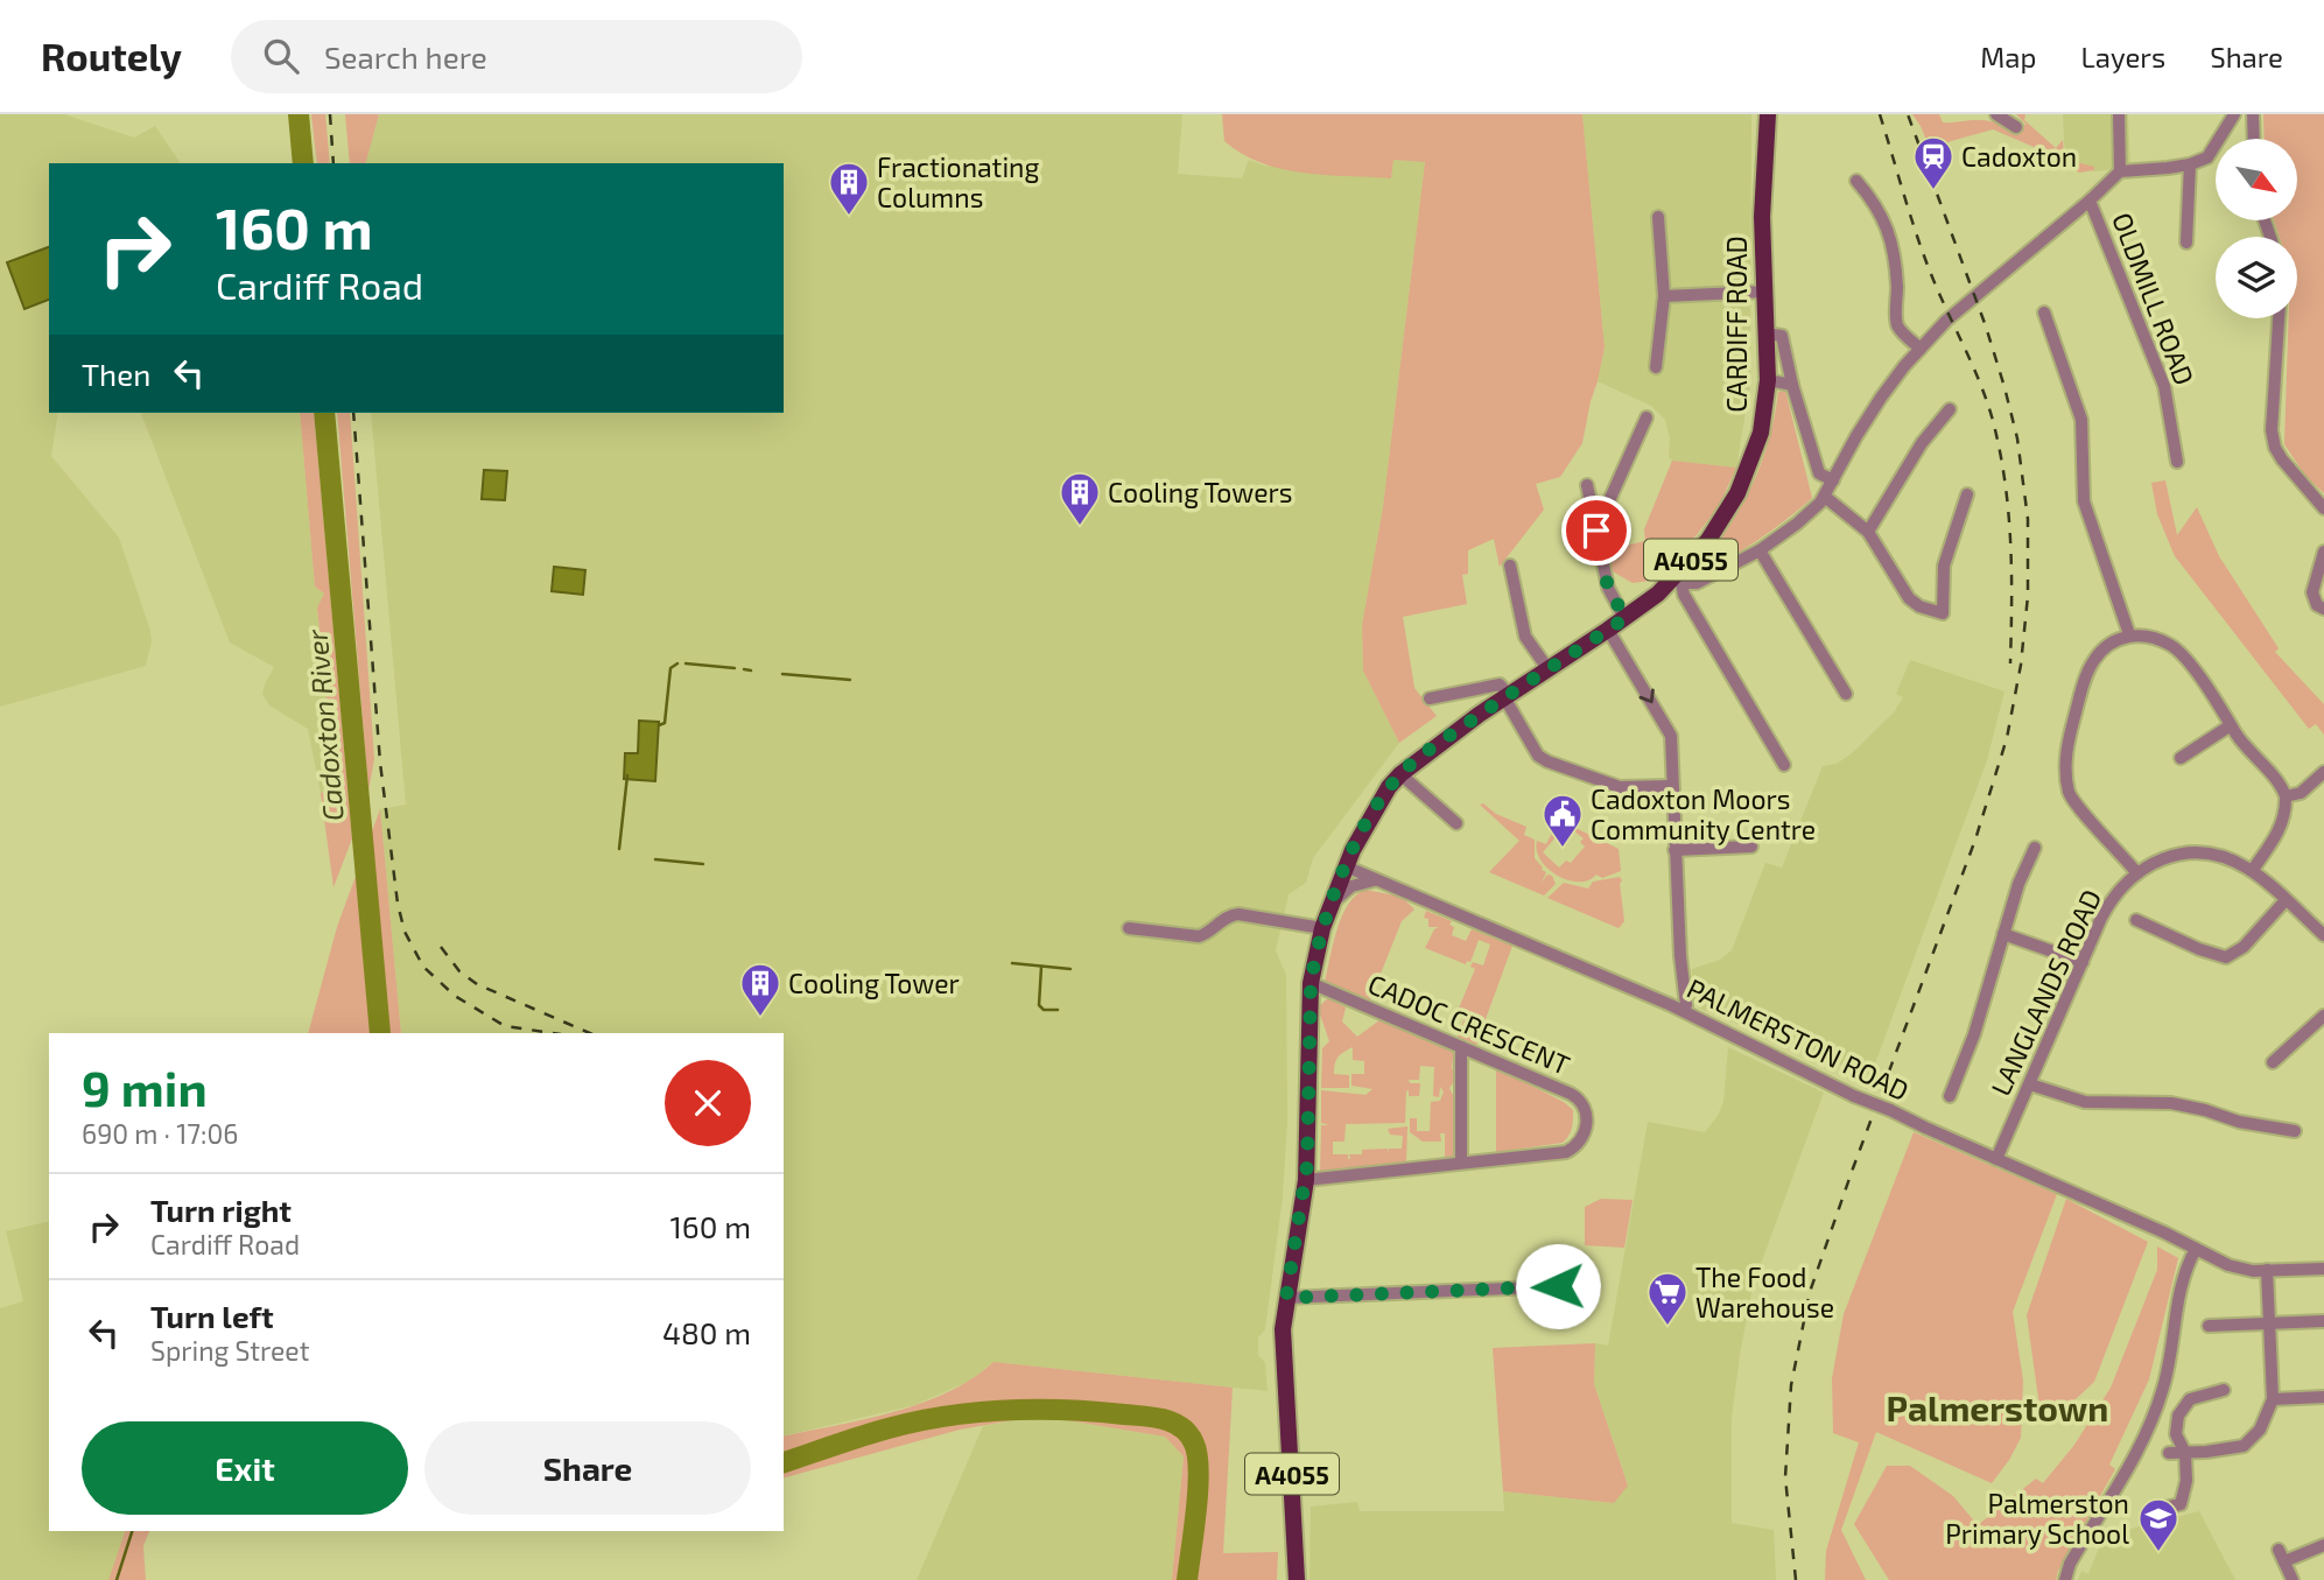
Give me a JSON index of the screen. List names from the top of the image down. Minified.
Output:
{"streets":{"main road":["CARDIFF ROAD","A4055"],"street":["OLDMILL ROAD","LANGLANDS ROAD","CADOC CRESCENT","PALMERSTON ROAD"]},"crossings":[["CARDIFF ROAD","CADOC CRESCENT"],["CARDIFF ROAD","PALMERSTON ROAD"],["LANGLANDS ROAD","PALMERSTON ROAD"]],"districts":["Palmerstown"],"water":["Cadoxton River"],"places":{"station":["Cadoxton"],"building":["Fractionating Columns","Cooling Towers","Cooling Tower"],"public building":["Cadoxton Moors Community Centre"],"supermarket":["The Food Warehouse"],"school or university":["Palmerston Primary School"]},"north":"bottom right","page":{"header":"Routely","search":"Search here","nav":["Map","Layers","Share"],"turn":["160 m","Cardiff Road"],"then":"Then","heading":["9 min","690 m · 17:06"],"list":[{"name":"Turn right","note":"Cardiff Road","value":"160 m"},{"name":"Turn left","note":"Spring Street","value":"480 m"}],"buttons":["Exit","Share"]}}
